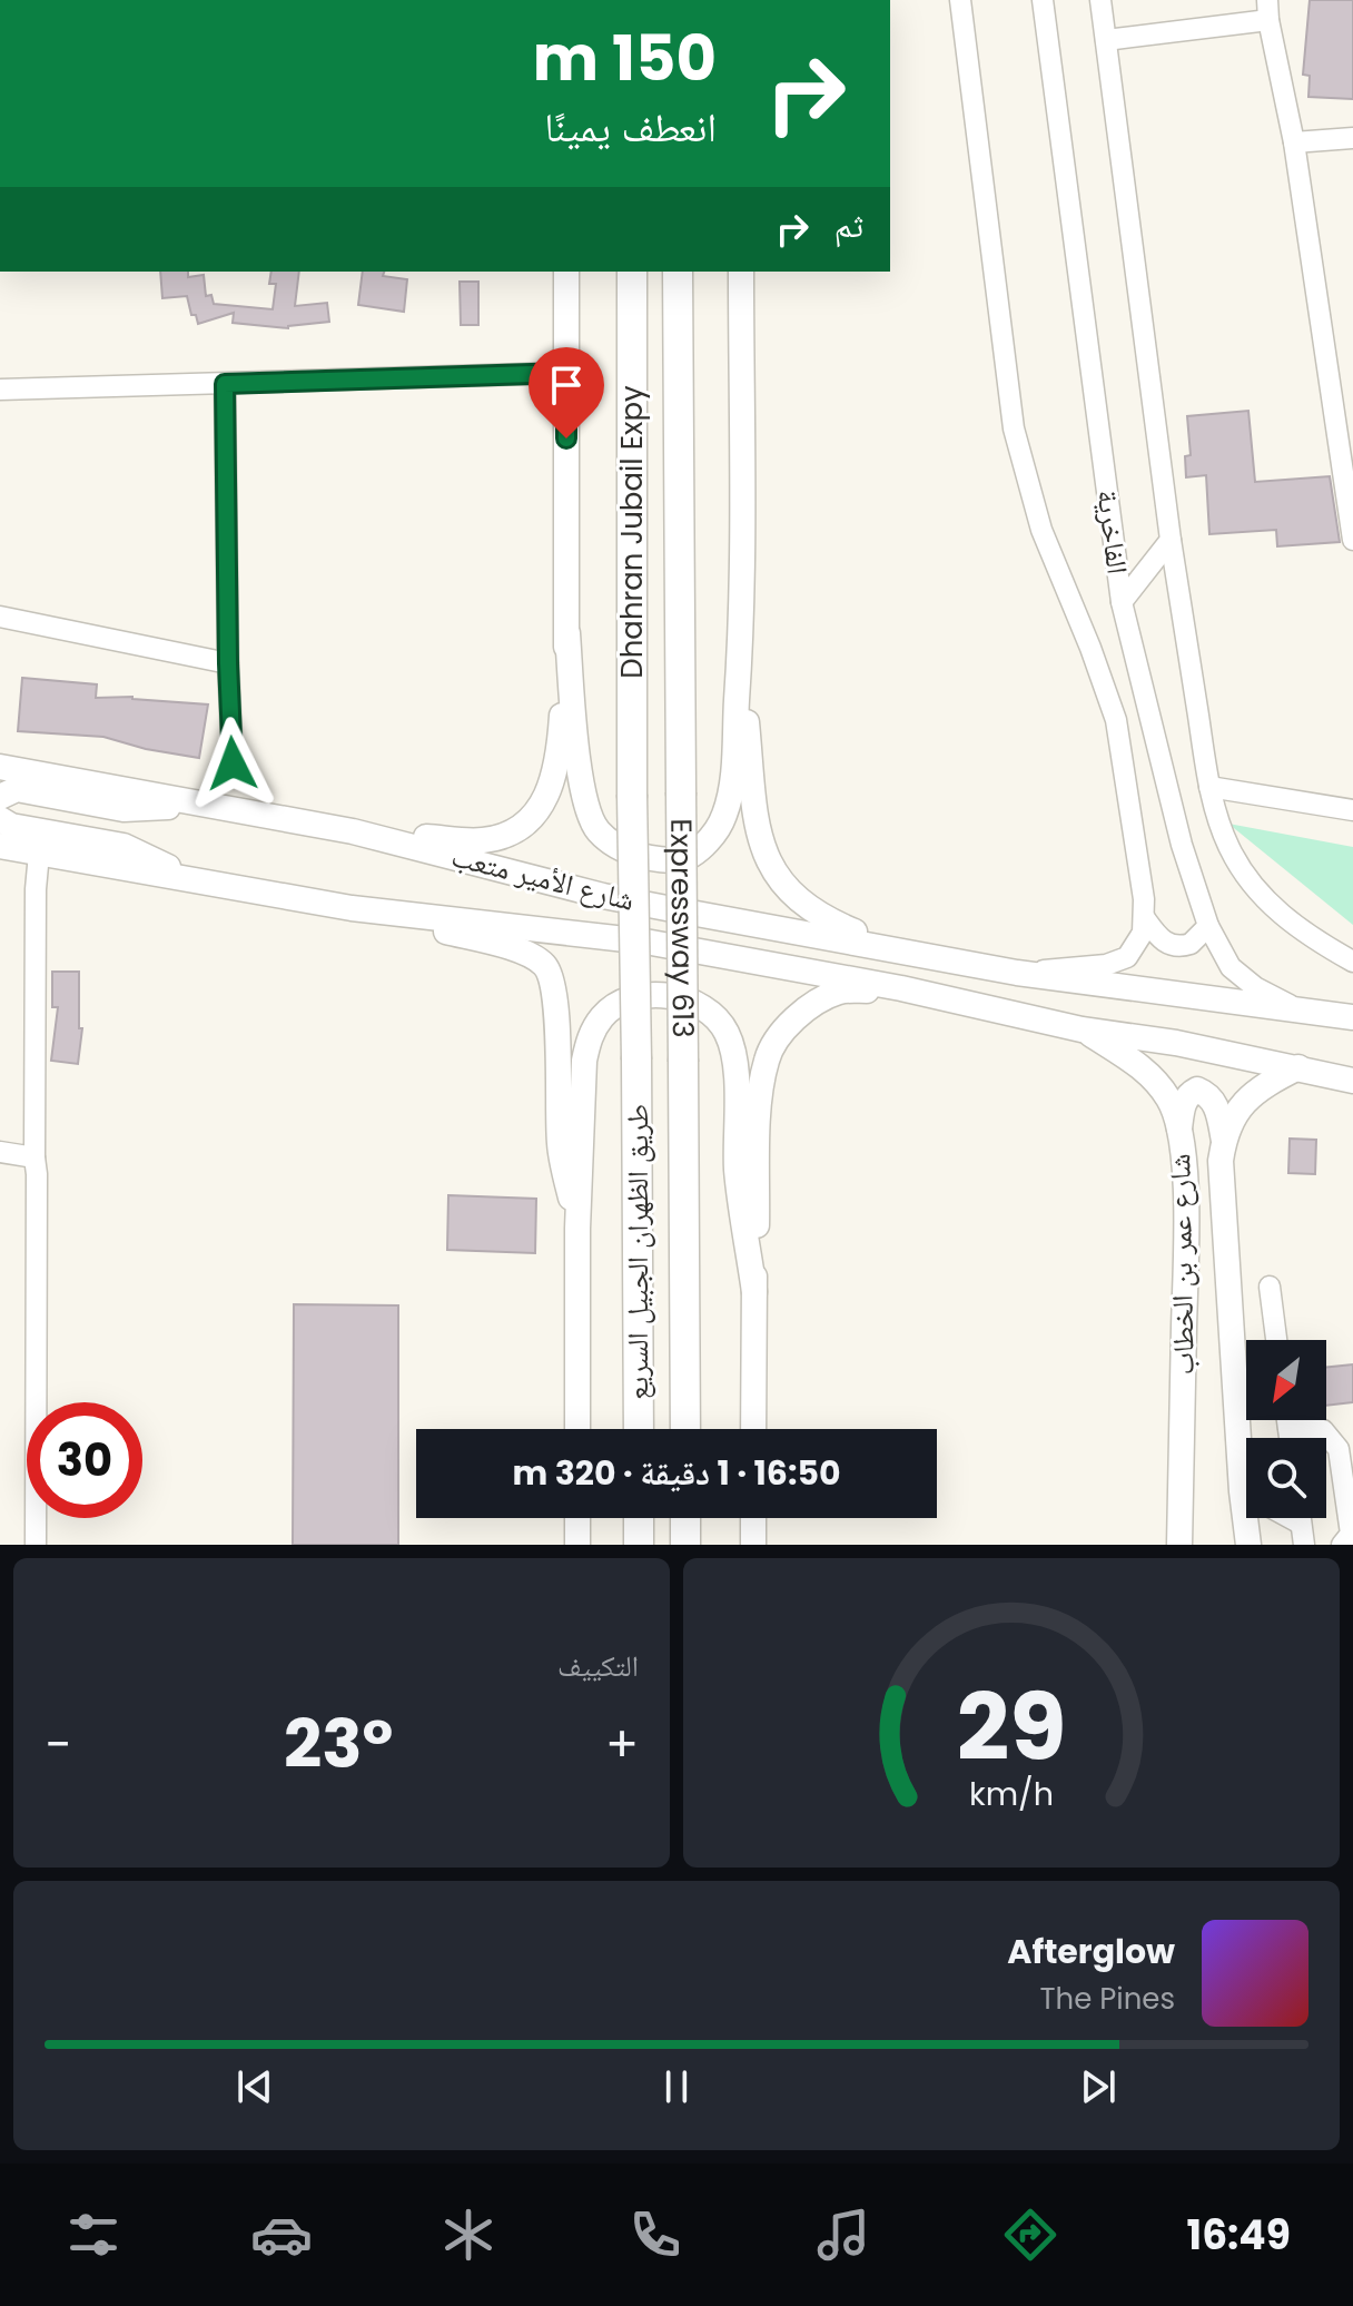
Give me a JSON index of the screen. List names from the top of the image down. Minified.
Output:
{"streets":{"highway":["Dhahran Jubail Expy","Expressway 613","طريق الظهران الجبيل السريع"],"main road":["شارع الأمير متعب","شارع عمر بن الخطاب"],"street":["الفاخرية"]},"crossings":[["Dhahran Jubail Expy","Expressway 613"],["الفاخرية","شارع الأمير متعب"],["شارع الأمير متعب","شارع عمر بن الخطاب"],["Expressway 613","طريق الظهران الجبيل السريع"]],"north":"bottom left","page":{"turn":["150 m","انعطف يمينًا"],"then":"ثم","limit":"30","trip":"16:50 · 1 دقيقة · 320 m","tile":"التكييف","heat":["−","23°","+"],"song":["Afterglow","The Pines"],"tabs":"16:49","gauge":["29","km/h"]}}
